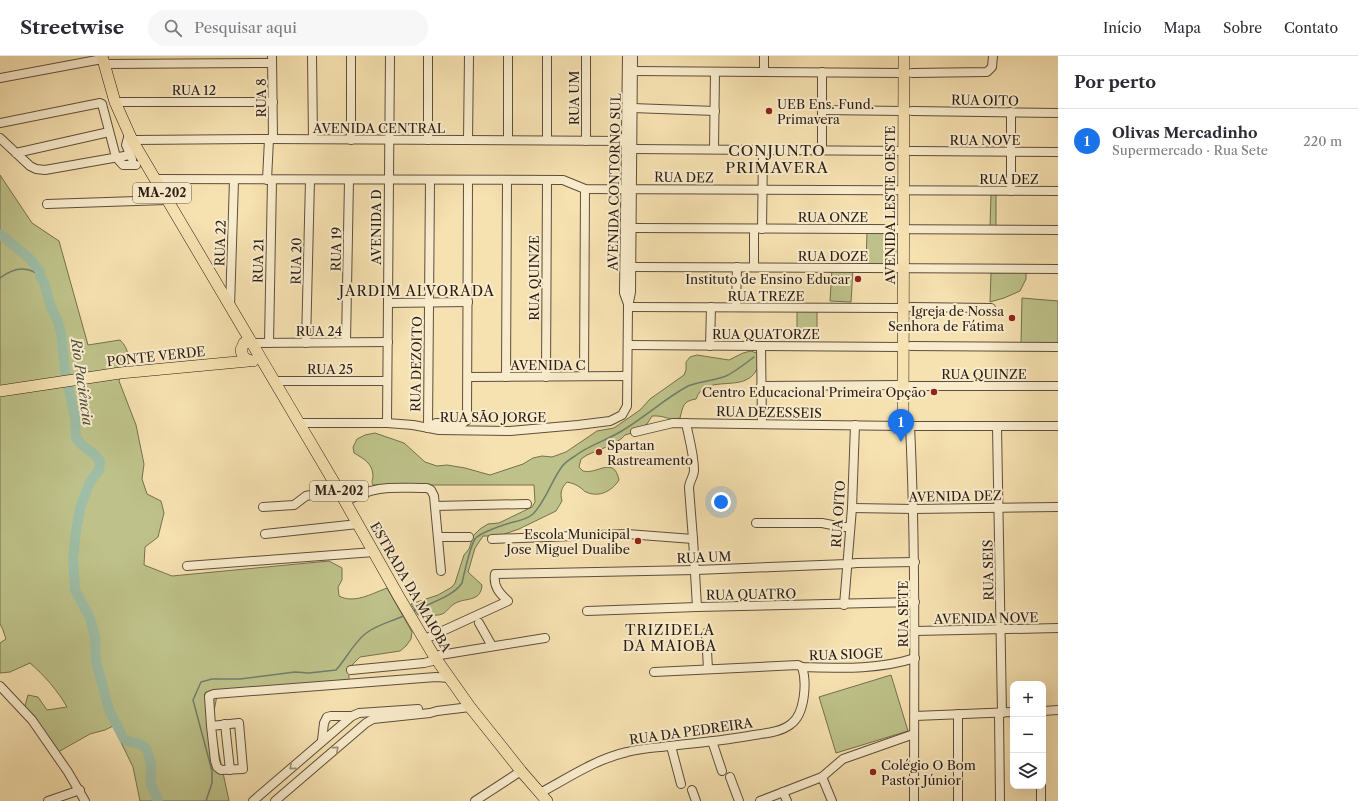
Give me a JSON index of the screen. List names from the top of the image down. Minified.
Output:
{"streets":{"main road":["MA-202","AVENIDA LESTE OESTE","PONTE VERDE","ESTRADA DA MAIOBA"],"street":["RUA 12","RUA 8","RUA UM","RUA OITO","AVENIDA CENTRAL","RUA NOVE","RUA DEZ","AVENIDA CONTORNO SUL","RUA ONZE","AVENIDA D","RUA 22","RUA 19","RUA DOZE","RUA 21","RUA 20","RUA QUINZE","RUA TREZE","RUA 24","RUA QUATORZE","RUA DEZOITO","AVENIDA C","RUA 25","RUA DEZESSEIS","RUA SÃO JORGE","AVENIDA DEZ","RUA SEIS","RUA QUATRO","RUA SETE","AVENIDA NOVE","RUA SIOGE","RUA DA PEDREIRA"]},"crossings":[["RUA 12","RUA 8"],["RUA 12","MA-202"],["RUA 8","AVENIDA CENTRAL"],["RUA 8","RUA 21"],["RUA UM","RUA OITO"],["RUA UM","AVENIDA CENTRAL"],["RUA UM","ESTRADA DA MAIOBA"],["RUA UM","RUA SETE"],["RUA OITO","AVENIDA LESTE OESTE"],["RUA OITO","RUA DEZESSEIS"],["RUA OITO","AVENIDA DEZ"],["RUA OITO","RUA QUATRO"],["AVENIDA CENTRAL","AVENIDA CONTORNO SUL"],["AVENIDA CENTRAL","MA-202"],["AVENIDA CENTRAL","AVENIDA D"],["RUA NOVE","AVENIDA CONTORNO SUL"],["RUA NOVE","AVENIDA LESTE OESTE"],["RUA DEZ","AVENIDA CONTORNO SUL"],["RUA DEZ","AVENIDA LESTE OESTE"],["AVENIDA CONTORNO SUL","RUA ONZE"],["AVENIDA CONTORNO SUL","RUA DOZE"],["AVENIDA CONTORNO SUL","RUA TREZE"],["AVENIDA CONTORNO SUL","RUA QUATORZE"],["AVENIDA CONTORNO SUL","AVENIDA C"],["AVENIDA CONTORNO SUL","RUA SÃO JORGE"],["MA-202","RUA 22"],["MA-202","RUA 24"],["MA-202","PONTE VERDE"],["MA-202","ESTRADA DA MAIOBA"],["AVENIDA LESTE OESTE","RUA ONZE"],["AVENIDA LESTE OESTE","RUA DOZE"],["AVENIDA LESTE OESTE","RUA QUINZE"],["AVENIDA LESTE OESTE","RUA TREZE"],["AVENIDA LESTE OESTE","RUA QUATORZE"],["AVENIDA LESTE OESTE","RUA DEZESSEIS"],["AVENIDA LESTE OESTE","RUA SETE"],["AVENIDA D","RUA 24"],["AVENIDA D","RUA 25"],["AVENIDA D","RUA SÃO JORGE"],["RUA 19","RUA 24"],["RUA 21","RUA 24"],["RUA 20","RUA 24"],["RUA QUINZE","AVENIDA C"],["RUA 24","PONTE VERDE"],["PONTE VERDE","ESTRADA DA MAIOBA"],["RUA DEZOITO","RUA SÃO JORGE"],["AVENIDA C","RUA SÃO JORGE"],["RUA 25","ESTRADA DA MAIOBA"],["RUA DEZESSEIS","RUA SEIS"],["RUA DEZESSEIS","RUA SETE"],["RUA SÃO JORGE","ESTRADA DA MAIOBA"],["AVENIDA DEZ","RUA SEIS"],["AVENIDA DEZ","RUA SETE"],["RUA SEIS","AVENIDA NOVE"],["ESTRADA DA MAIOBA","RUA DA PEDREIRA"],["RUA QUATRO","RUA SETE"],["RUA SETE","AVENIDA NOVE"],["RUA SETE","RUA SIOGE"],["RUA SIOGE","RUA DA PEDREIRA"]],"districts":["CONJUNTO PRIMAVERA","JARDIM ALVORADA","TRIZIDELA DA MAIOBA"],"water":["Rio Paciência"],"places":["UEB Ens. Fund. Primavera","Instituto de Ensino Educar","Igreja de Nossa Senhora de Fátima","Centro Educacional Primeira Opção","Spartan Rastreamento","Escola Municipal Jose Miguel Dualibe","Colégio O Bom Pastor Júnior"],"page":{"header":"Streetwise","search":"Pesquisar aqui","nav":["Início","Mapa","Sobre","Contato"],"heading":"Por perto","list":[{"mark":"1","name":"Olivas Mercadinho","note":"Supermercado · Rua Sete","value":"220 m"}],"pins":"1","map_buttons":["+","−"]}}
